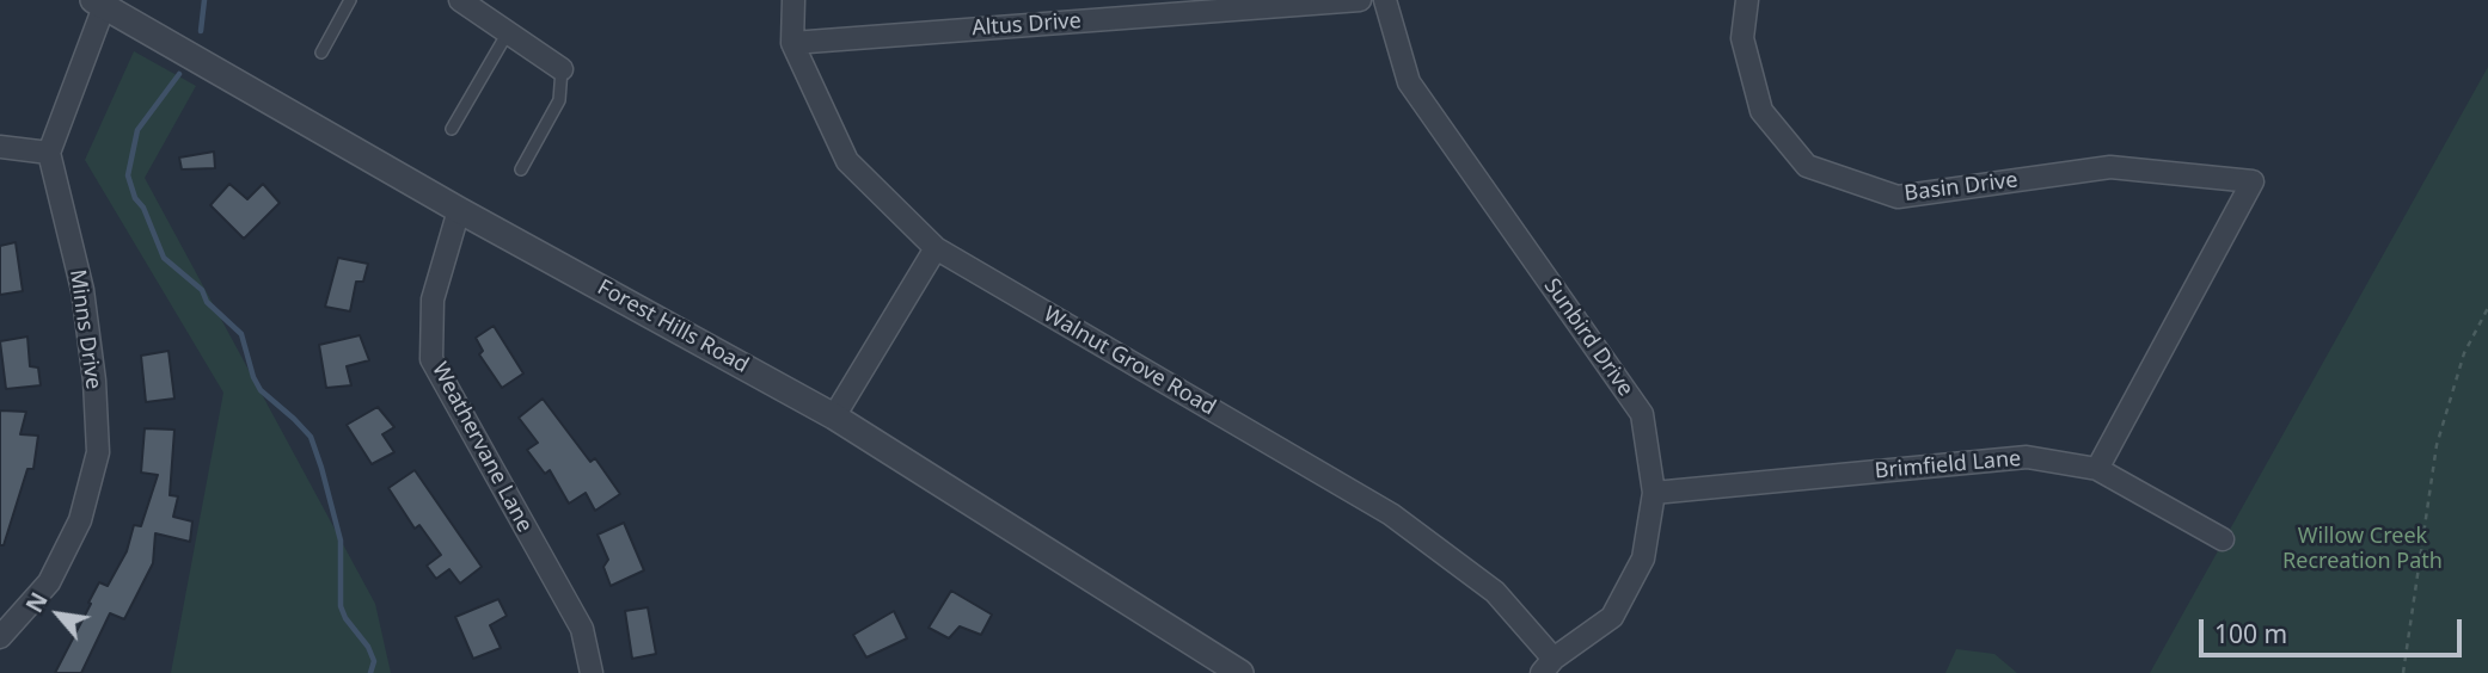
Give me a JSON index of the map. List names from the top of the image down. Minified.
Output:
{"streets":{"street":["Altus Drive","Basin Drive","Forest Hills Road","Minns Drive","Sunbird Drive","Walnut Grove Road","Weathervane Lane","Brimfield Lane"]},"crossings":[["Altus Drive","Walnut Grove Road"],["Basin Drive","Brimfield Lane"],["Forest Hills Road","Weathervane Lane"],["Sunbird Drive","Walnut Grove Road"],["Sunbird Drive","Brimfield Lane"]],"parks":["Willow Creek Recreation Path"],"scale_bar":"100 m","north":"top left"}
